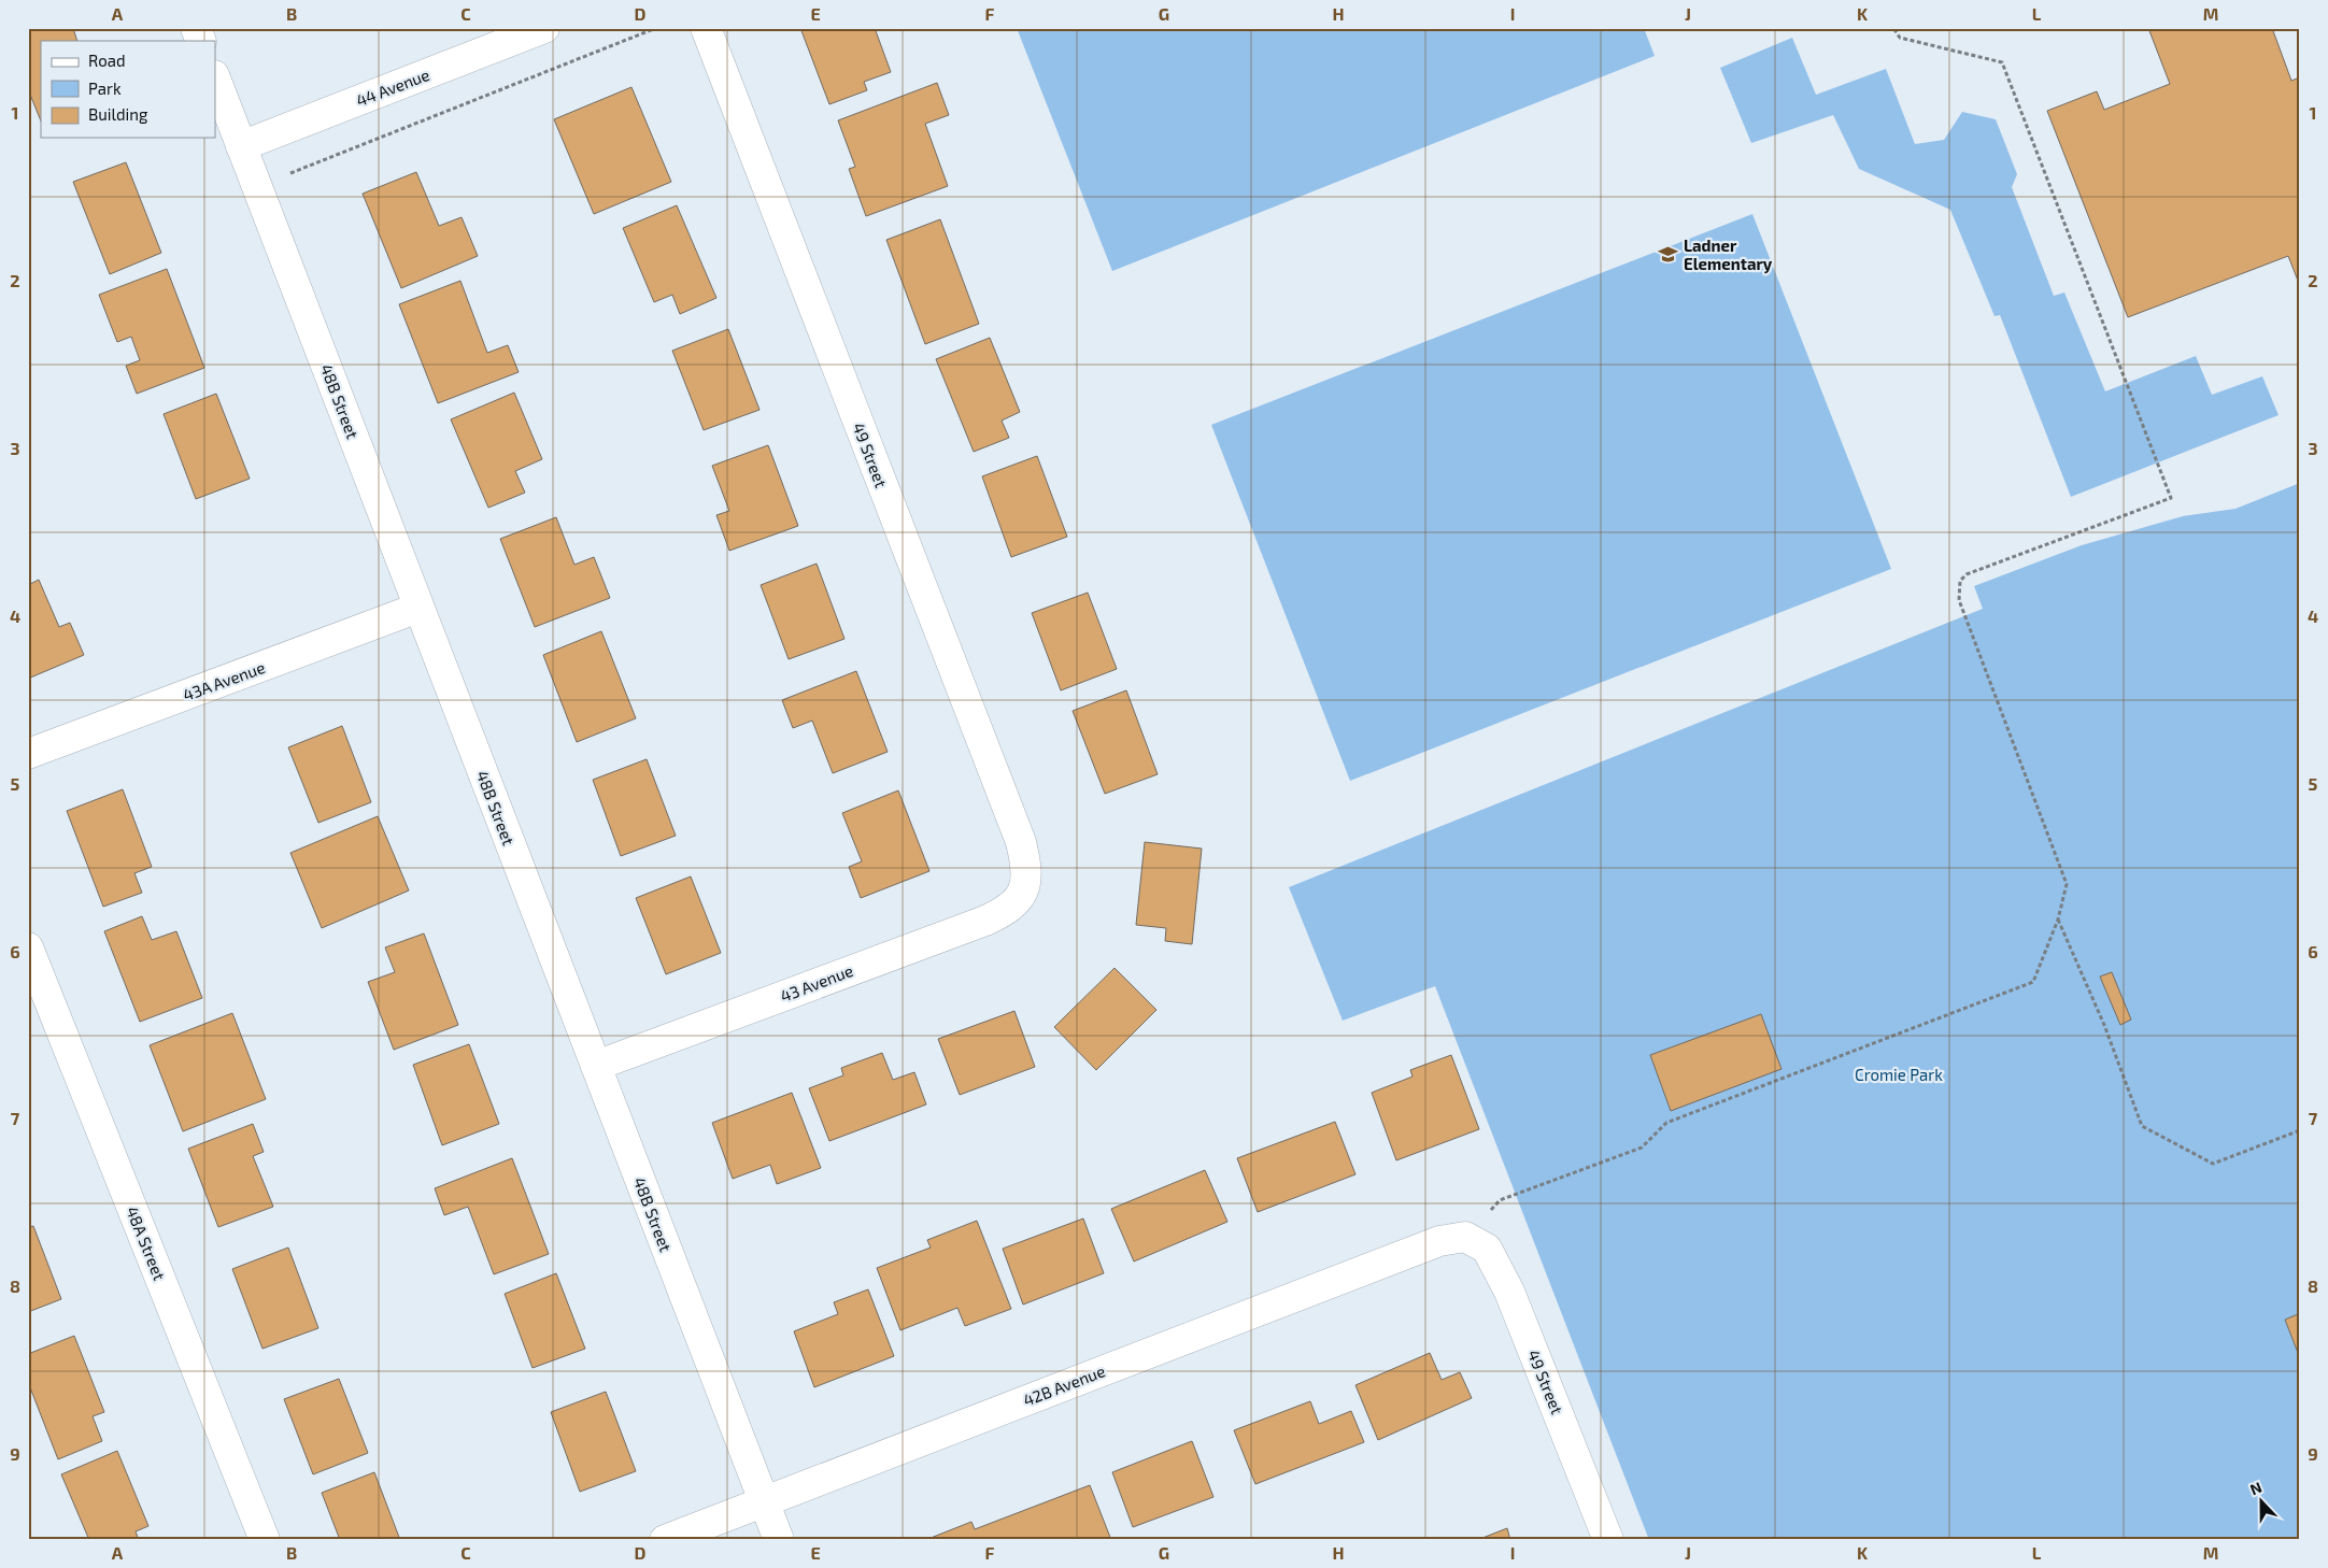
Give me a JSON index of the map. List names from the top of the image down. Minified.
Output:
{"streets":{"street":["44 Avenue","48B Street","49 Street","43A Avenue","43 Avenue","48A Street","42B Avenue"]},"crossings":[["44 Avenue","48B Street"],["48B Street","43A Avenue"],["48B Street","43 Avenue"],["48B Street","42B Avenue"],["49 Street","43 Avenue"],["49 Street","42B Avenue"]],"parks":["Cromie Park"],"places":{"school or university":["Ladner Elementary"]},"legend":["Road","Park","Building"],"north":"top","grid":{"columns":["A","B","C","D","E","F","G","H","I","J","K","L","M"],"rows":["1","2","3","4","5","6","7","8","9"]}}
